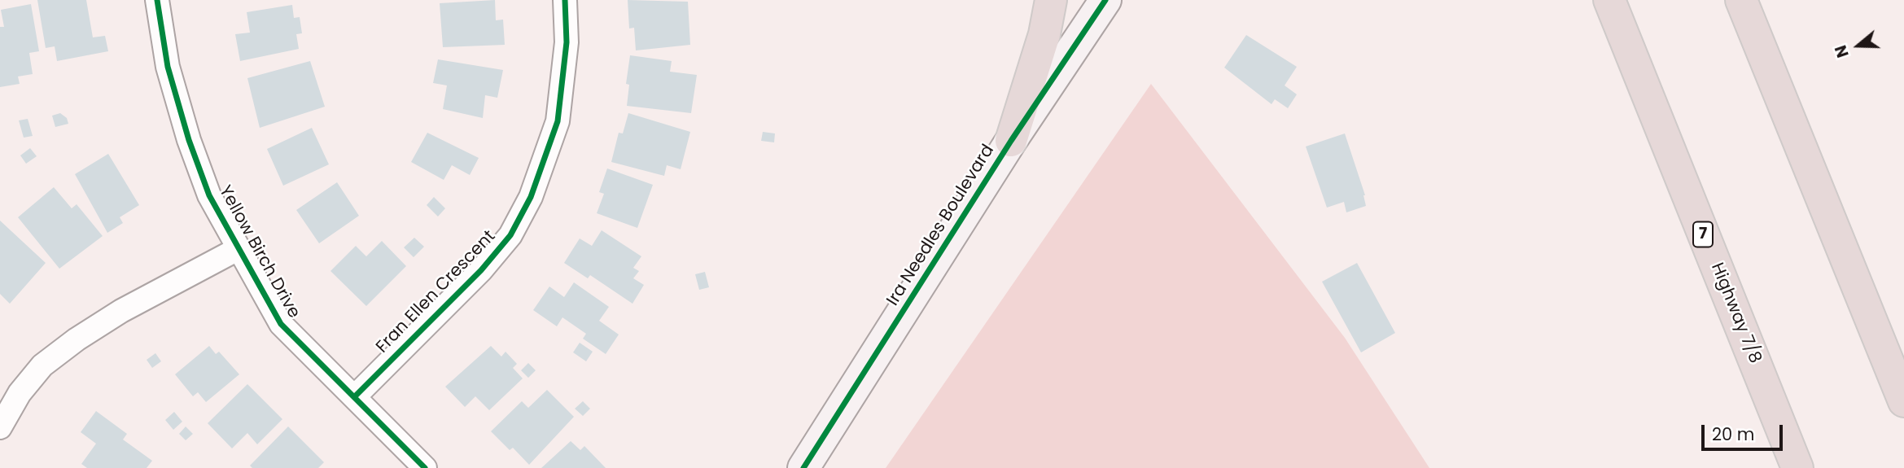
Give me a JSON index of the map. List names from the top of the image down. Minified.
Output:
{"streets":{"highway":["7","Highway 7/8"],"main road":["Ira Needles Boulevard"],"street":["Yellow Birch Drive","Fran Ellen Crescent"]},"crossings":[["Yellow Birch Drive","Fran Ellen Crescent"]],"scale_bar":"20 m","north":"left"}
